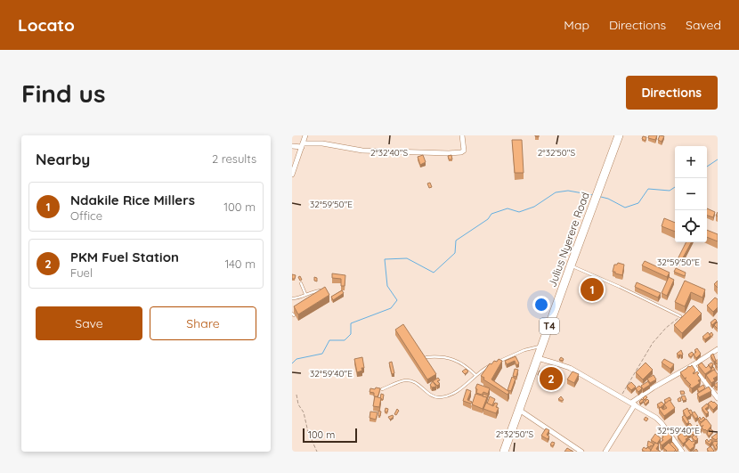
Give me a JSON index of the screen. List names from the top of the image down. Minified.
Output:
{"streets":{"highway":["Julius Nyerere Road","T4"]},"scale_bar":"100 m","page":{"header":"Locato","nav":["Map","Directions","Saved"],"buttons":["Directions",["Save","Share"]],"title":"Find us","heading":["Nearby","2 results"],"map_buttons":["+","−"],"list":[{"mark":"1","name":"Ndakile Rice Millers","note":"Office","value":"100 m"},{"mark":"2","name":"PKM Fuel Station","note":"Fuel","value":"140 m"}],"pins":["1","2"],"scale":"100 m"},"coordinates":["2°32'40\"S","2°32'50\"S","32°59'50\"E","32°59'40\"E"]}
